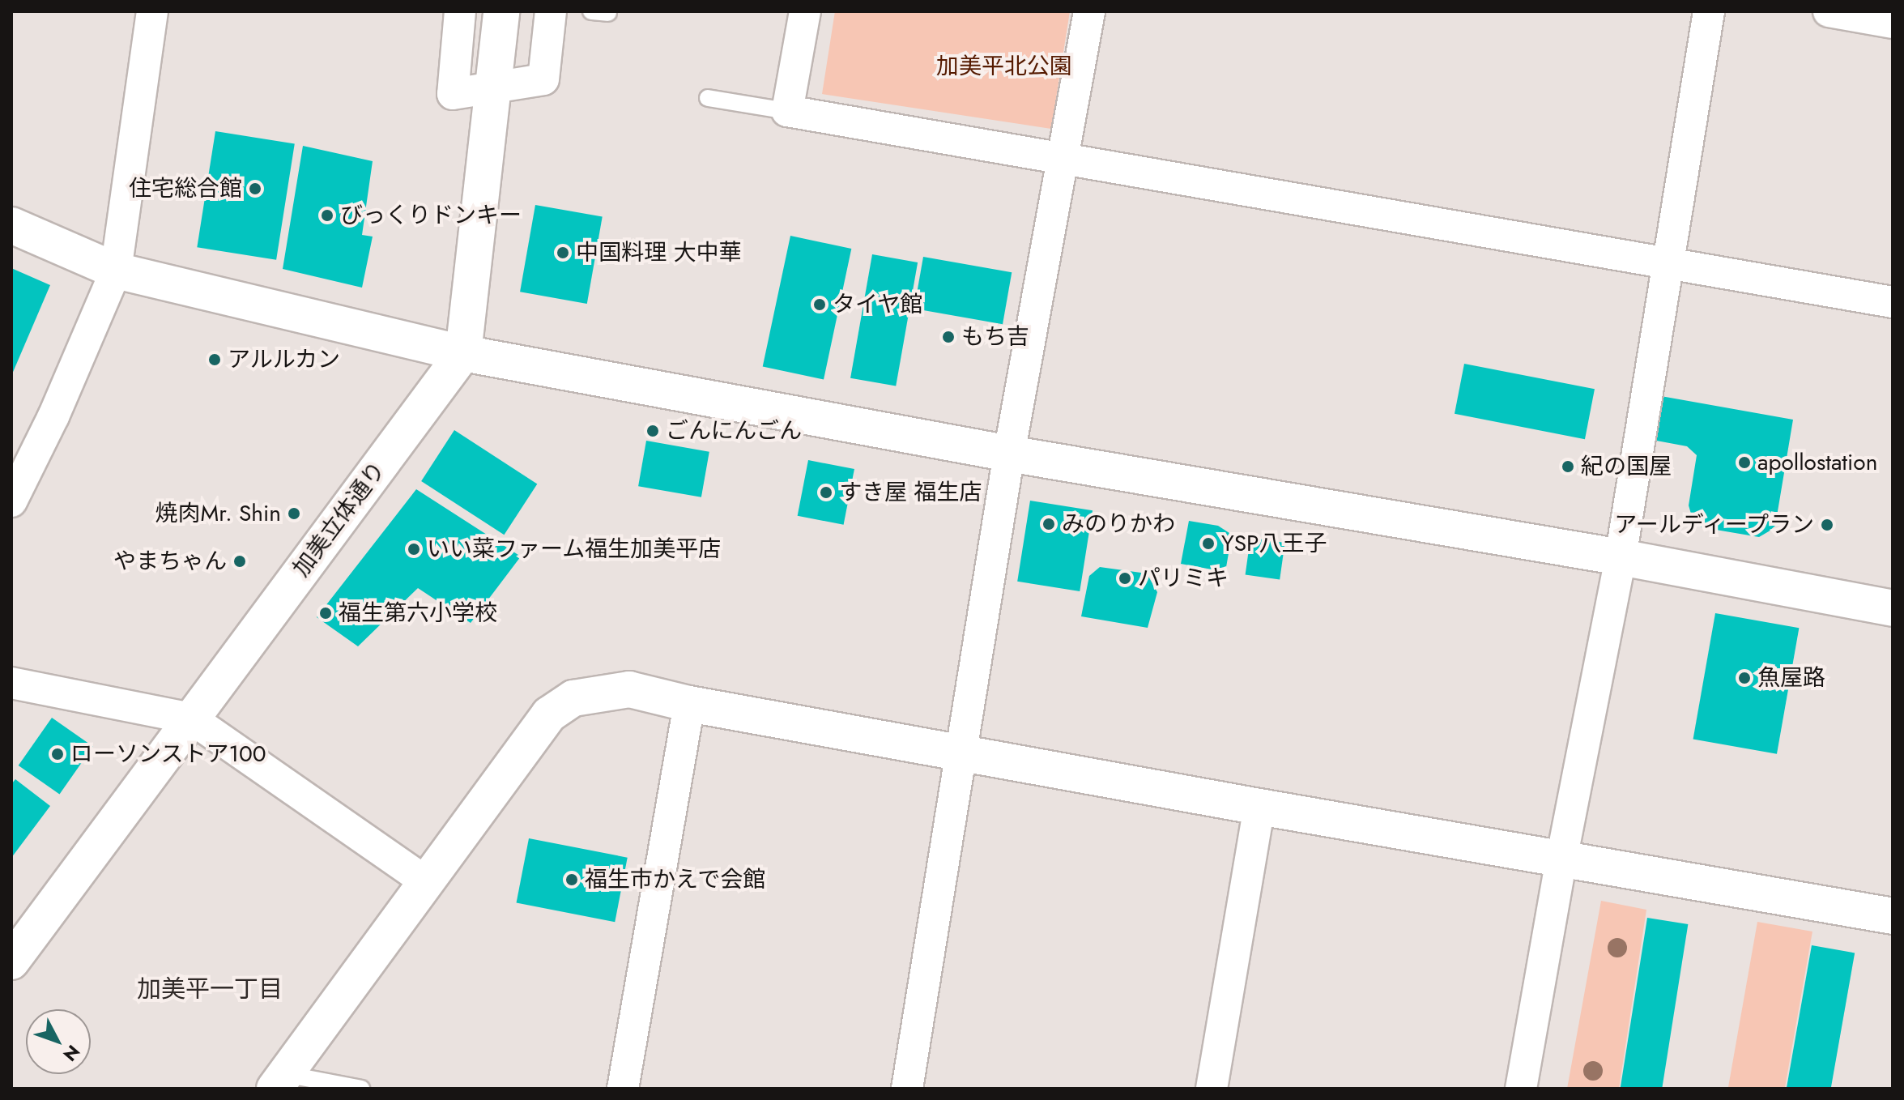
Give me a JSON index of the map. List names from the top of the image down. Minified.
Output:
{"streets":{"street":["加美立体通り"]},"districts":["加美平一丁目"],"parks":["加美平北公園"],"places":["住宅総合館","びっくりドンキー","中国料理 大中華","タイヤ館","もち吉","アルルカン","ごんにんごん","apollostation","紀の国屋","すき屋 福生店","焼肉Mr. Shin","みのりかわ","アールディープラン","YSP八王子","いい菜ファーム福生加美平店","やまちゃん","パリミキ","福生第六小学校","魚屋路","ローソンストア100","福生市かえで会館"],"north":"bottom right"}
